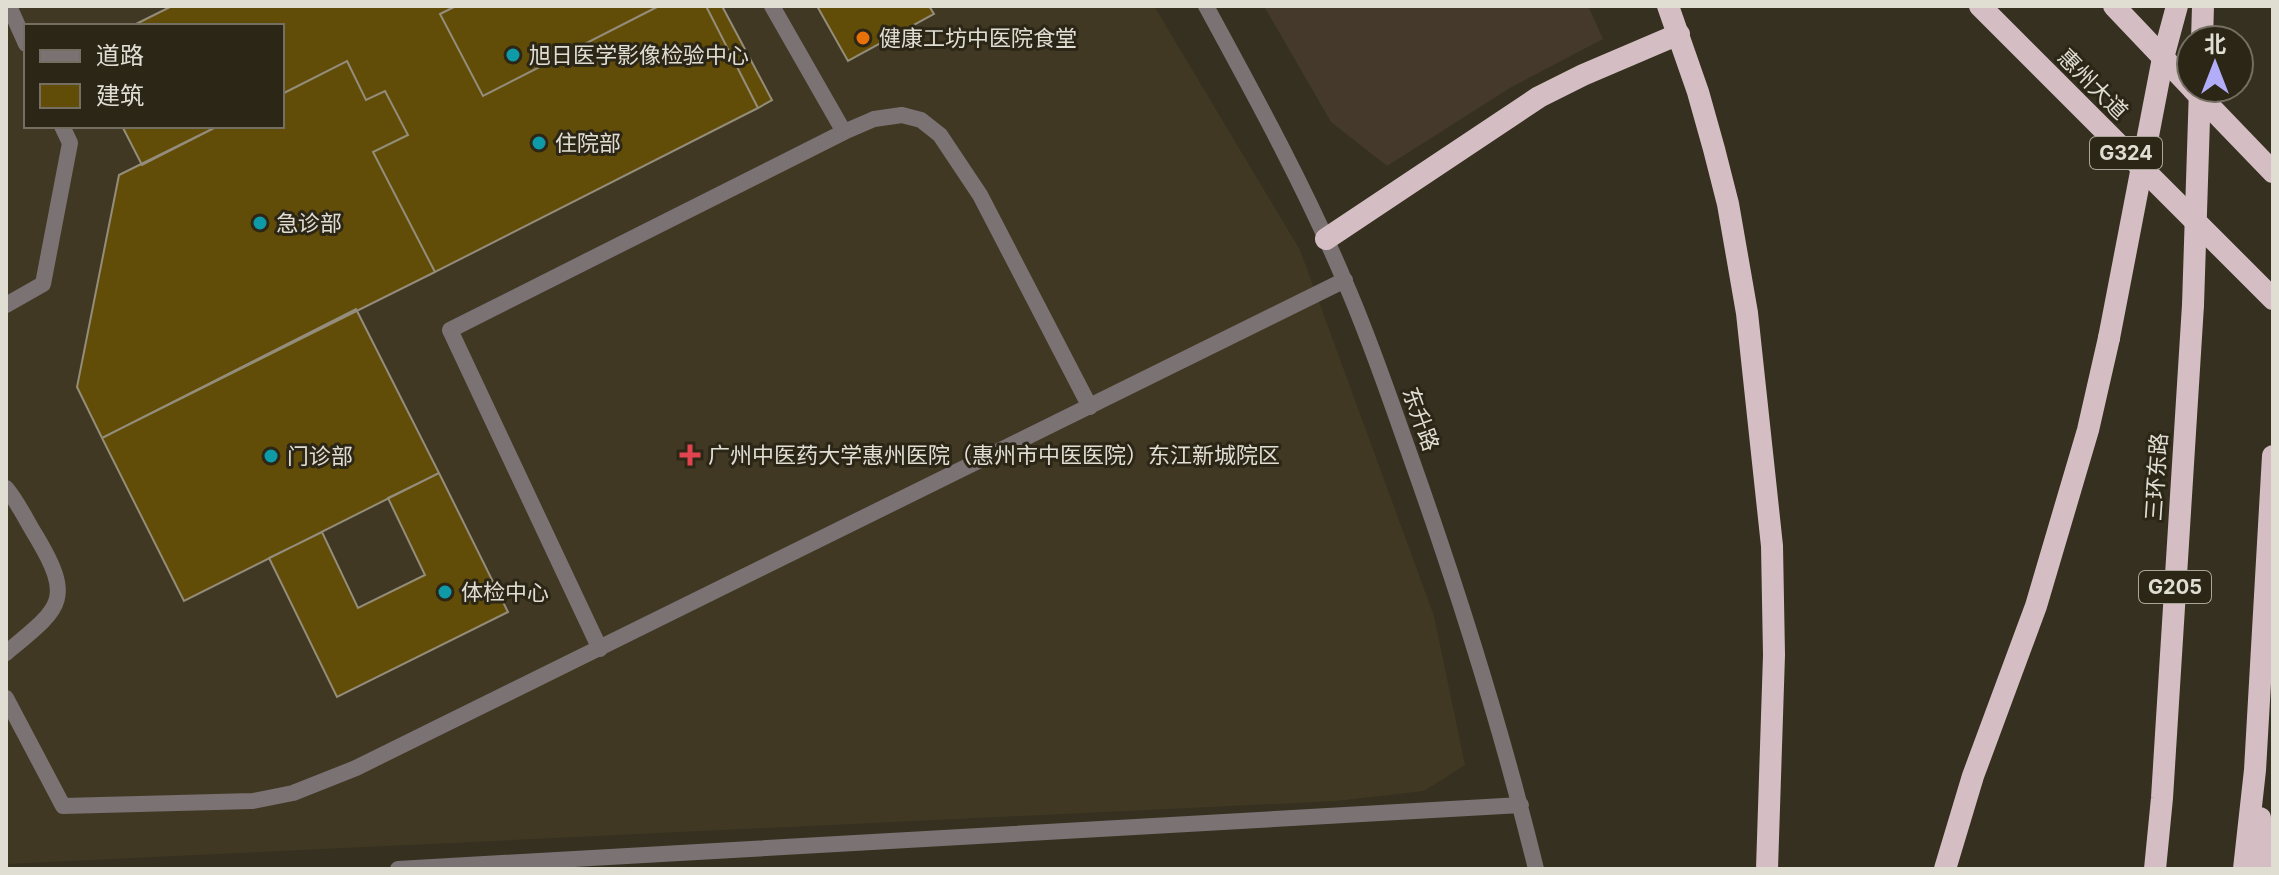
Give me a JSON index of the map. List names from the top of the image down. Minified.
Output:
{"streets":{"highway":["惠州大道","G324","三环东路","G205"],"street":["东升路"]},"places":{"other":["健康工坊中医院食堂","旭日医学影像检验中心","住院部","急诊部","门诊部","体检中心"],"health":["广州中医药大学惠州医院（惠州市中医医院）东江新城院区"]},"legend":["道路","建筑"],"north":"top"}
